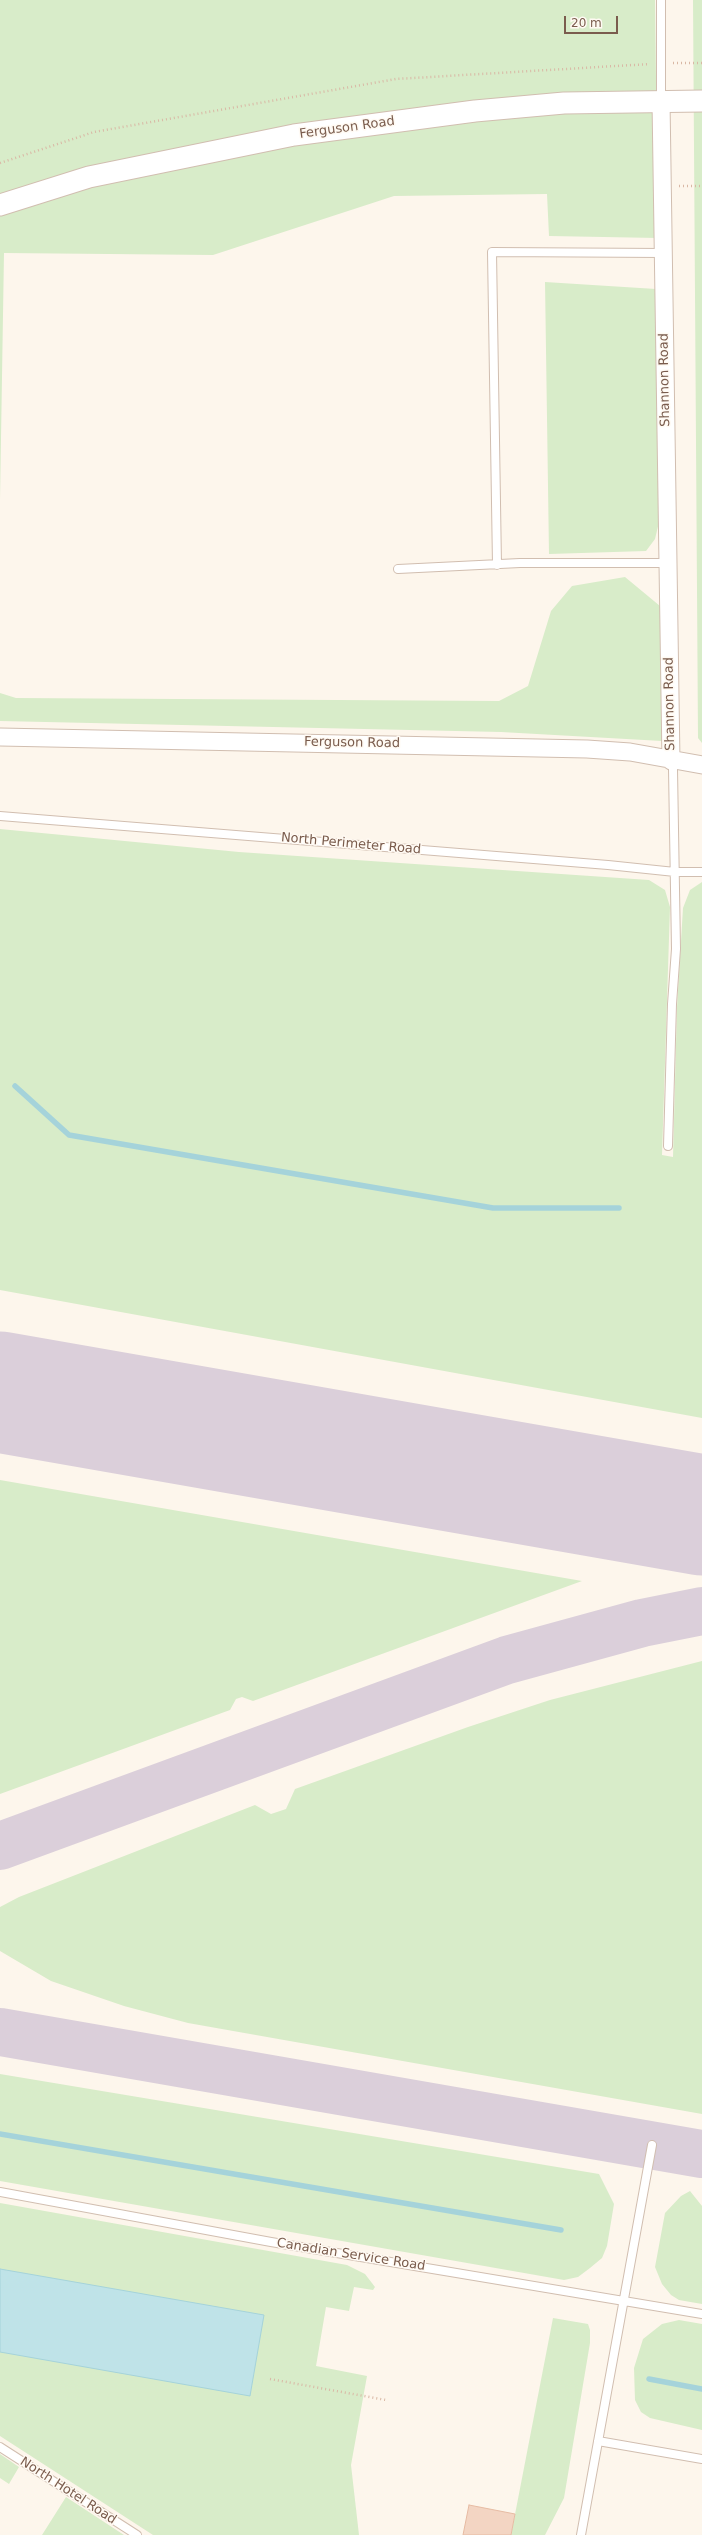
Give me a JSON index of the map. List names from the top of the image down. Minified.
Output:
{"streets":{"street":["Ferguson Road","Shannon Road"],"lane":["North Perimeter Road","Canadian Service Road","North Hotel Road"]},"crossings":[["Ferguson Road","Shannon Road"]],"scale_bar":"20 m"}
